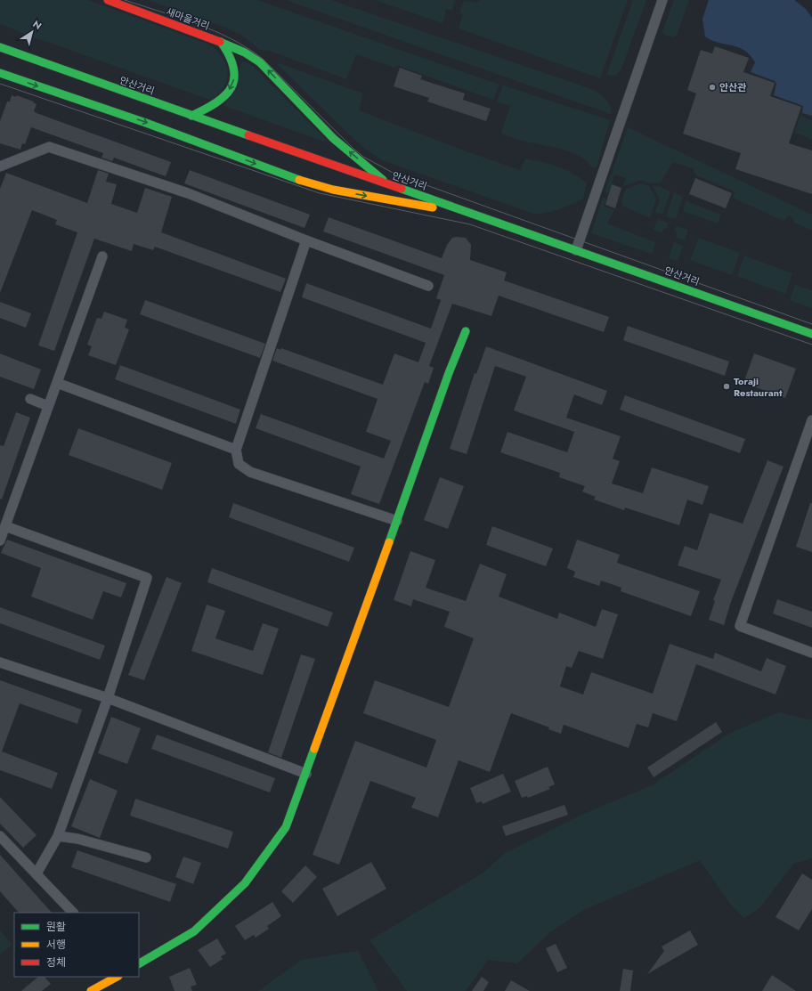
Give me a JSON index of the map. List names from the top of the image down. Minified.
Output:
{"streets":{"main road":["새마을거리","안산거리"]},"crossings":[["새마을거리","안산거리"]],"places":["안산관","Toraji Restaurant"],"legend":["원활","서행","정체"],"north":"top right"}
